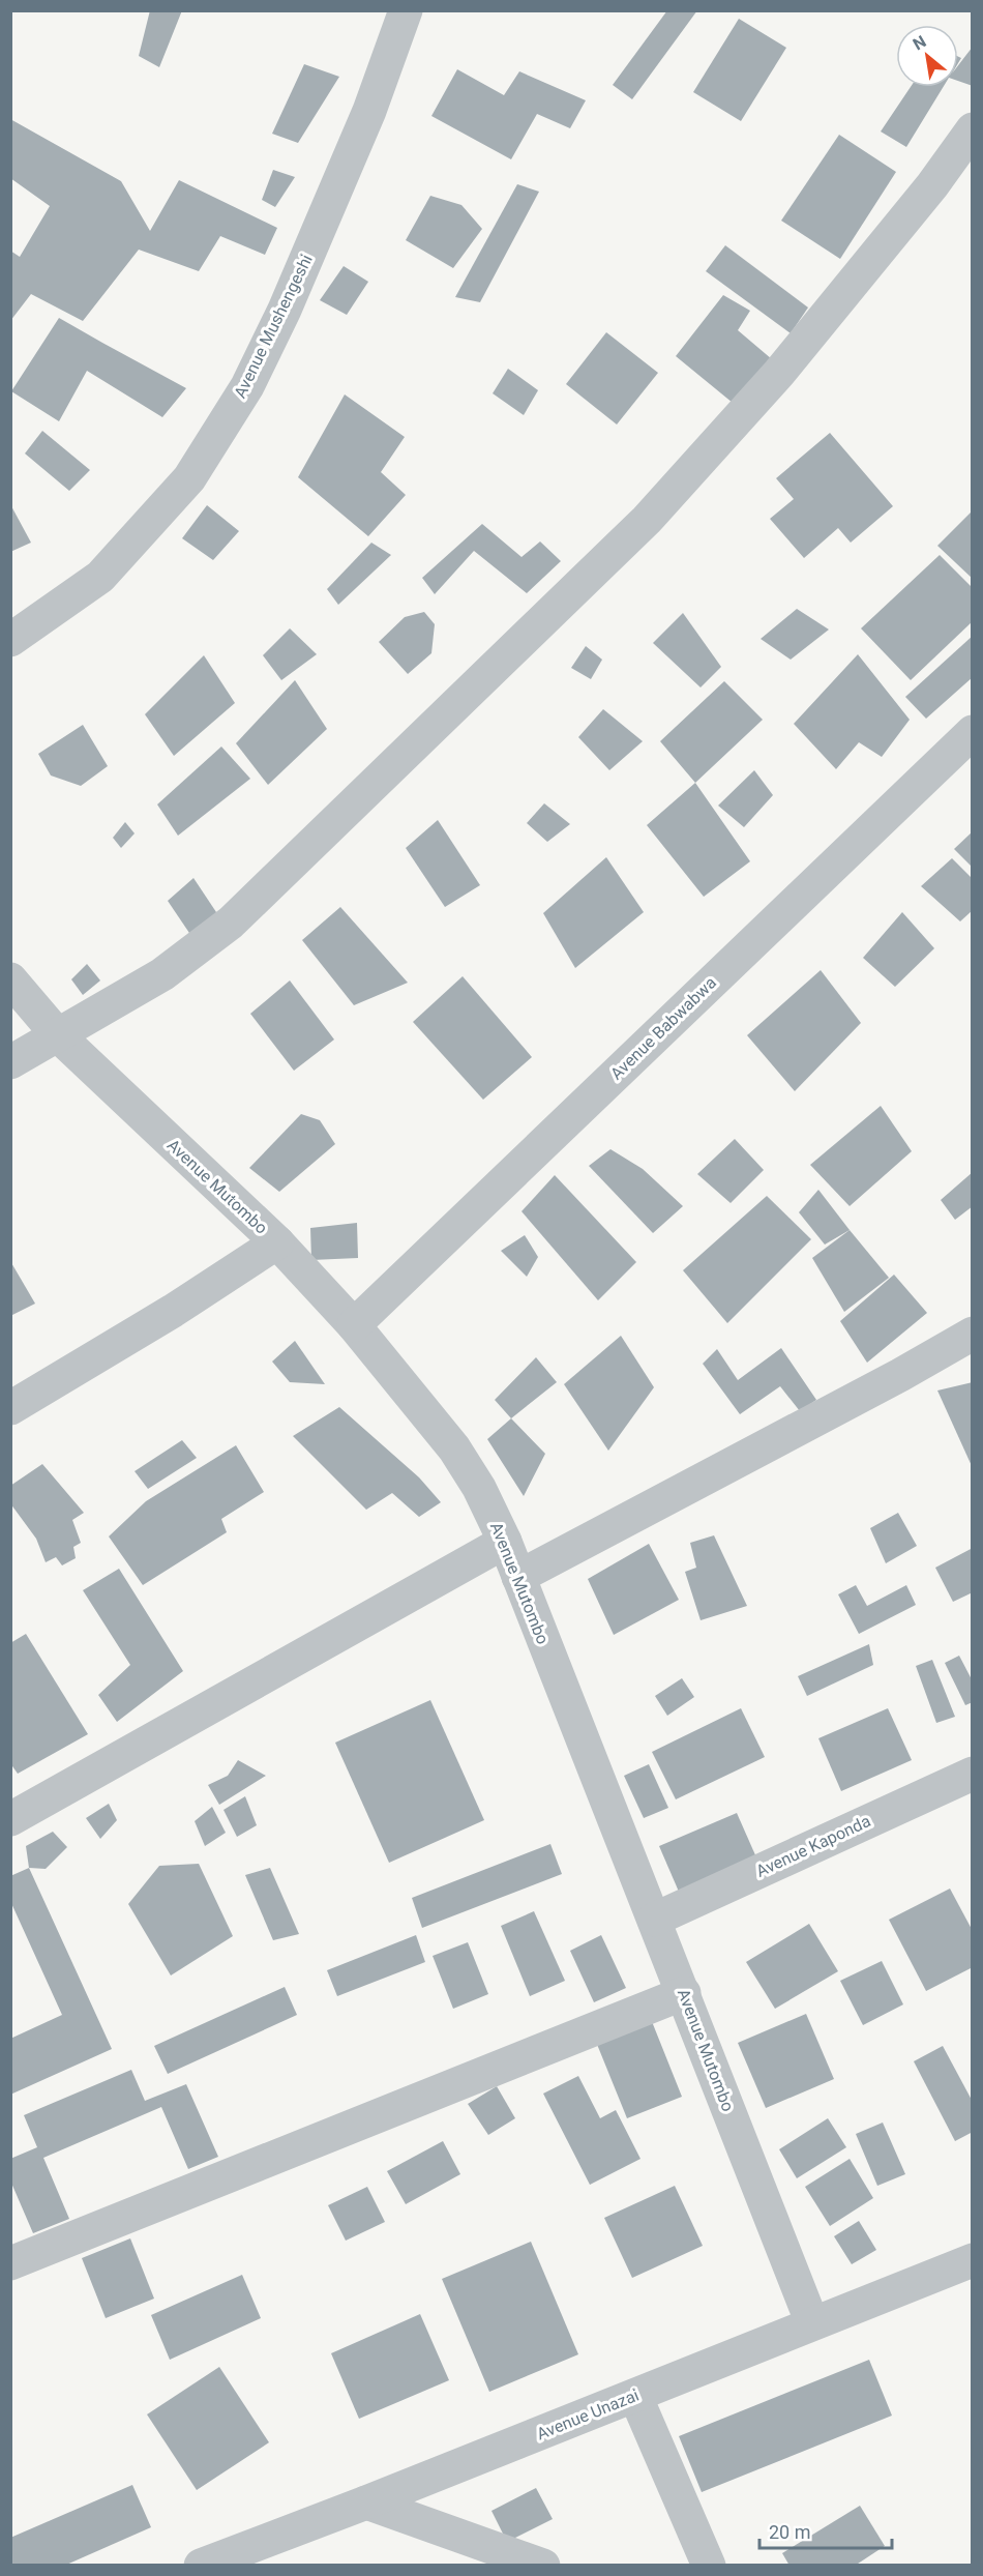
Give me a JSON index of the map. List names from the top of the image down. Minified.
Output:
{"streets":{"street":["Avenue Mushengeshi","Avenue Babwabwa","Avenue Mutombo","Avenue Kaponda","Avenue Unazai"]},"crossings":[["Avenue Babwabwa","Avenue Mutombo"],["Avenue Mutombo","Avenue Kaponda"],["Avenue Mutombo","Avenue Unazai"]],"scale_bar":"20 m","north":"top left"}
